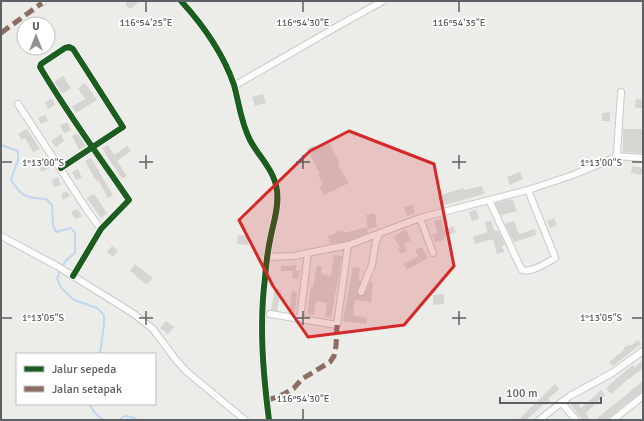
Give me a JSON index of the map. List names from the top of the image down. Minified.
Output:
{"legend":["Jalur sepeda","Jalan setapak"],"scale_bar":"100 m","north":"top","coordinates":["116°54'25\"E","116°54'30\"E","116°54'35\"E","1°13'00\"S","1°13'05\"S"]}
